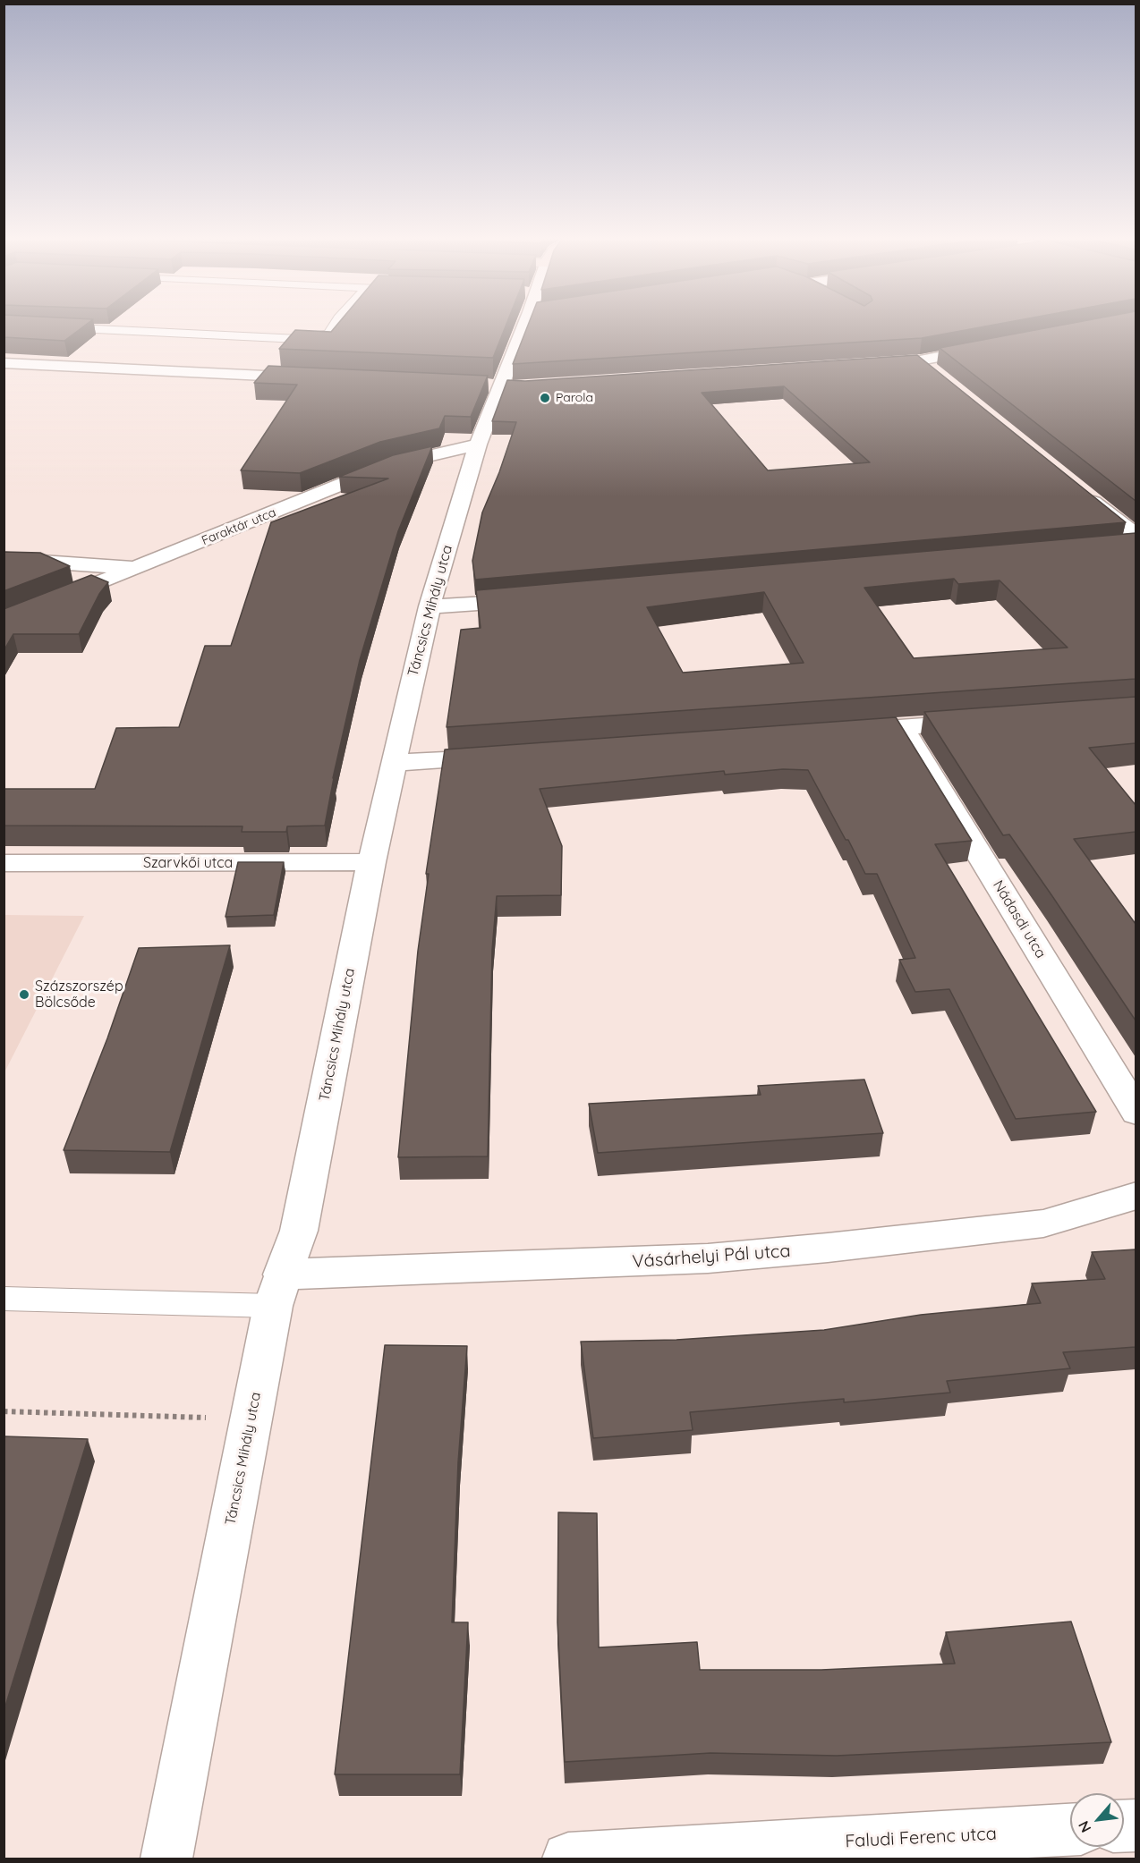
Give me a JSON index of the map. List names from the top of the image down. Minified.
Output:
{"streets":{"street":["Faraktár utca","Táncsics Mihály utca","Szarvkői utca","Nádasdi utca","Vásárhelyi Pál utca","Faludi Ferenc utca"]},"crossings":[["Faraktár utca","Táncsics Mihály utca"],["Táncsics Mihály utca","Szarvkői utca"],["Táncsics Mihály utca","Vásárhelyi Pál utca"]],"places":["Parola","Százszorszép Bölcsőde"],"north":"bottom left"}
